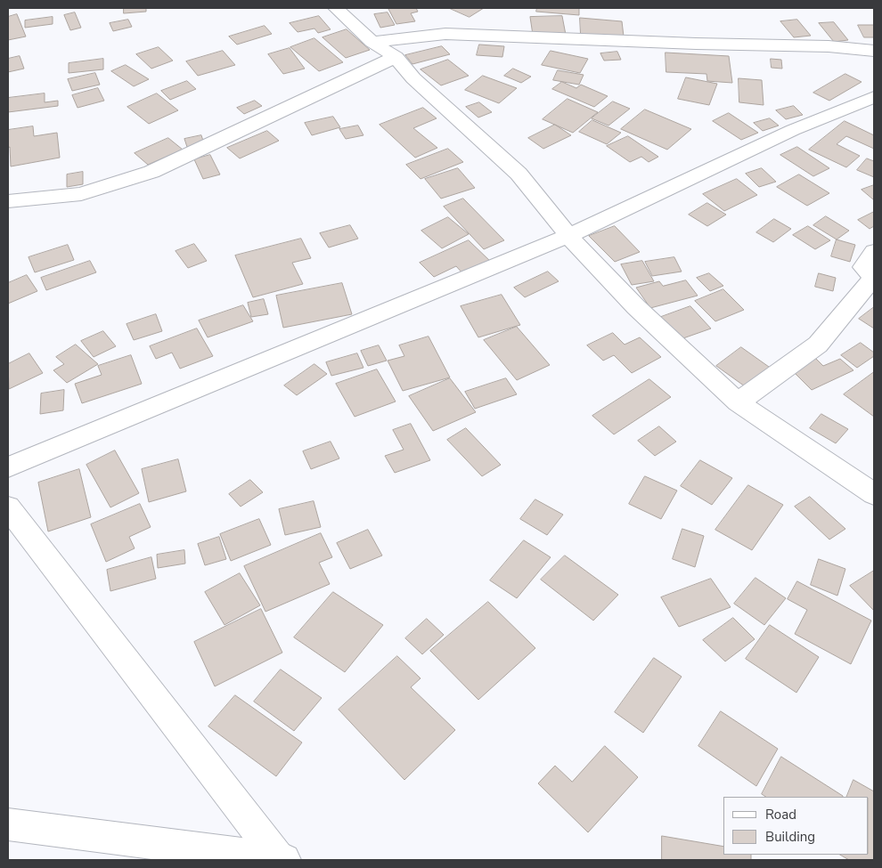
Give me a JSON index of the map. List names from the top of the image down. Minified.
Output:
{"legend":["Road","Building"]}
